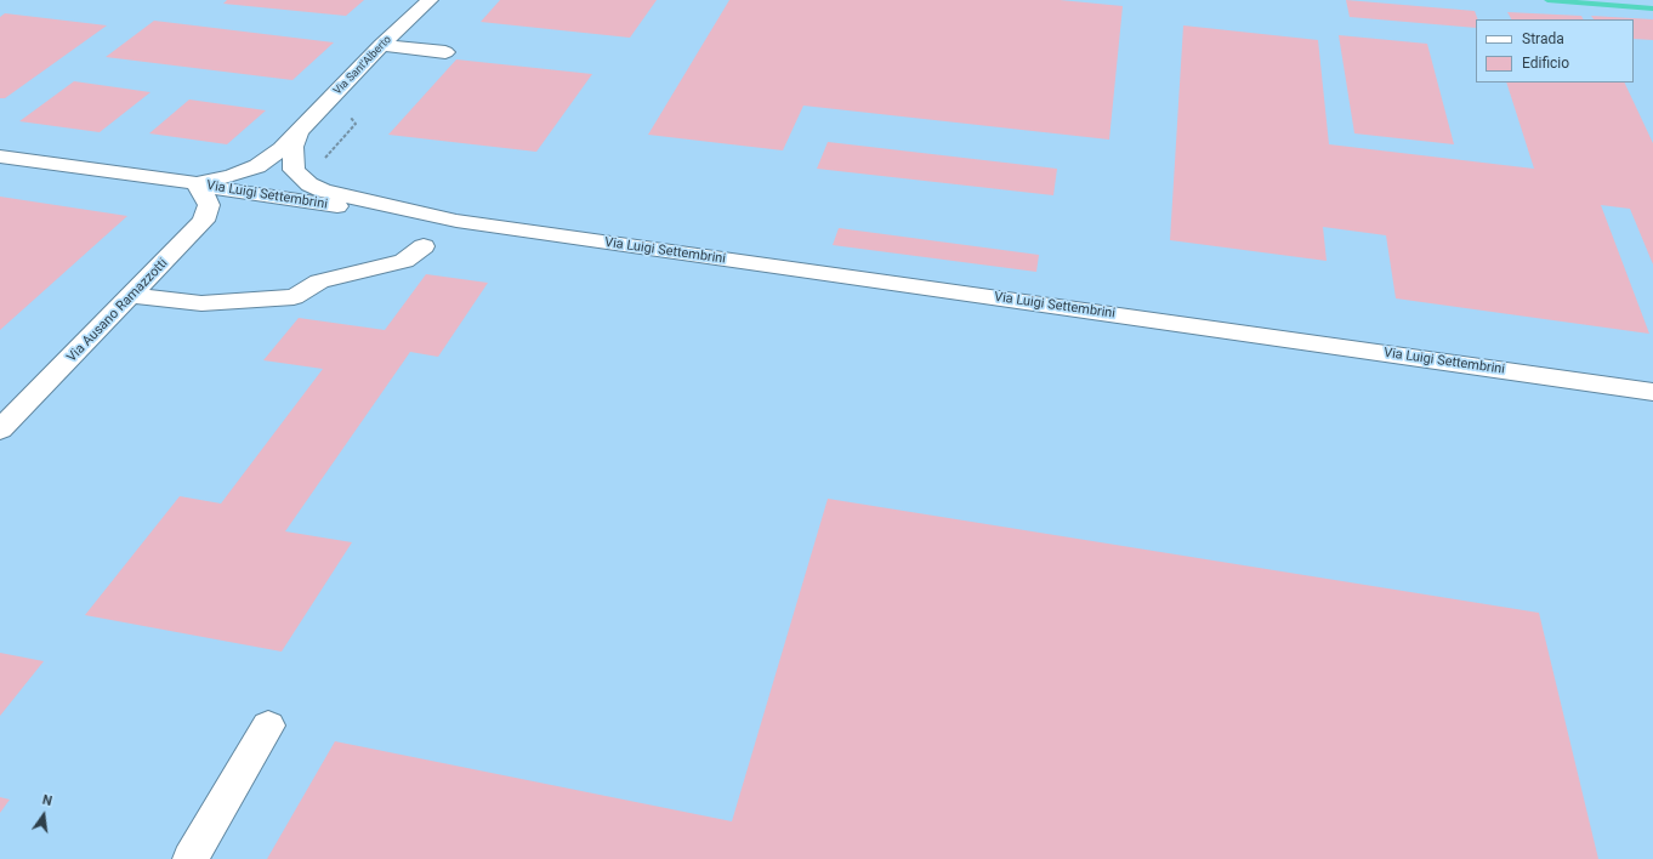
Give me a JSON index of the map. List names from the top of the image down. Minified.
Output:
{"streets":{"street":["Via Sant'Alberto","Via Luigi Settembrini","Via Ausano Ramazzotti"]},"crossings":[["Via Sant'Alberto","Via Luigi Settembrini"],["Via Luigi Settembrini","Via Ausano Ramazzotti"]],"legend":["Strada","Edificio"],"north":"top"}
